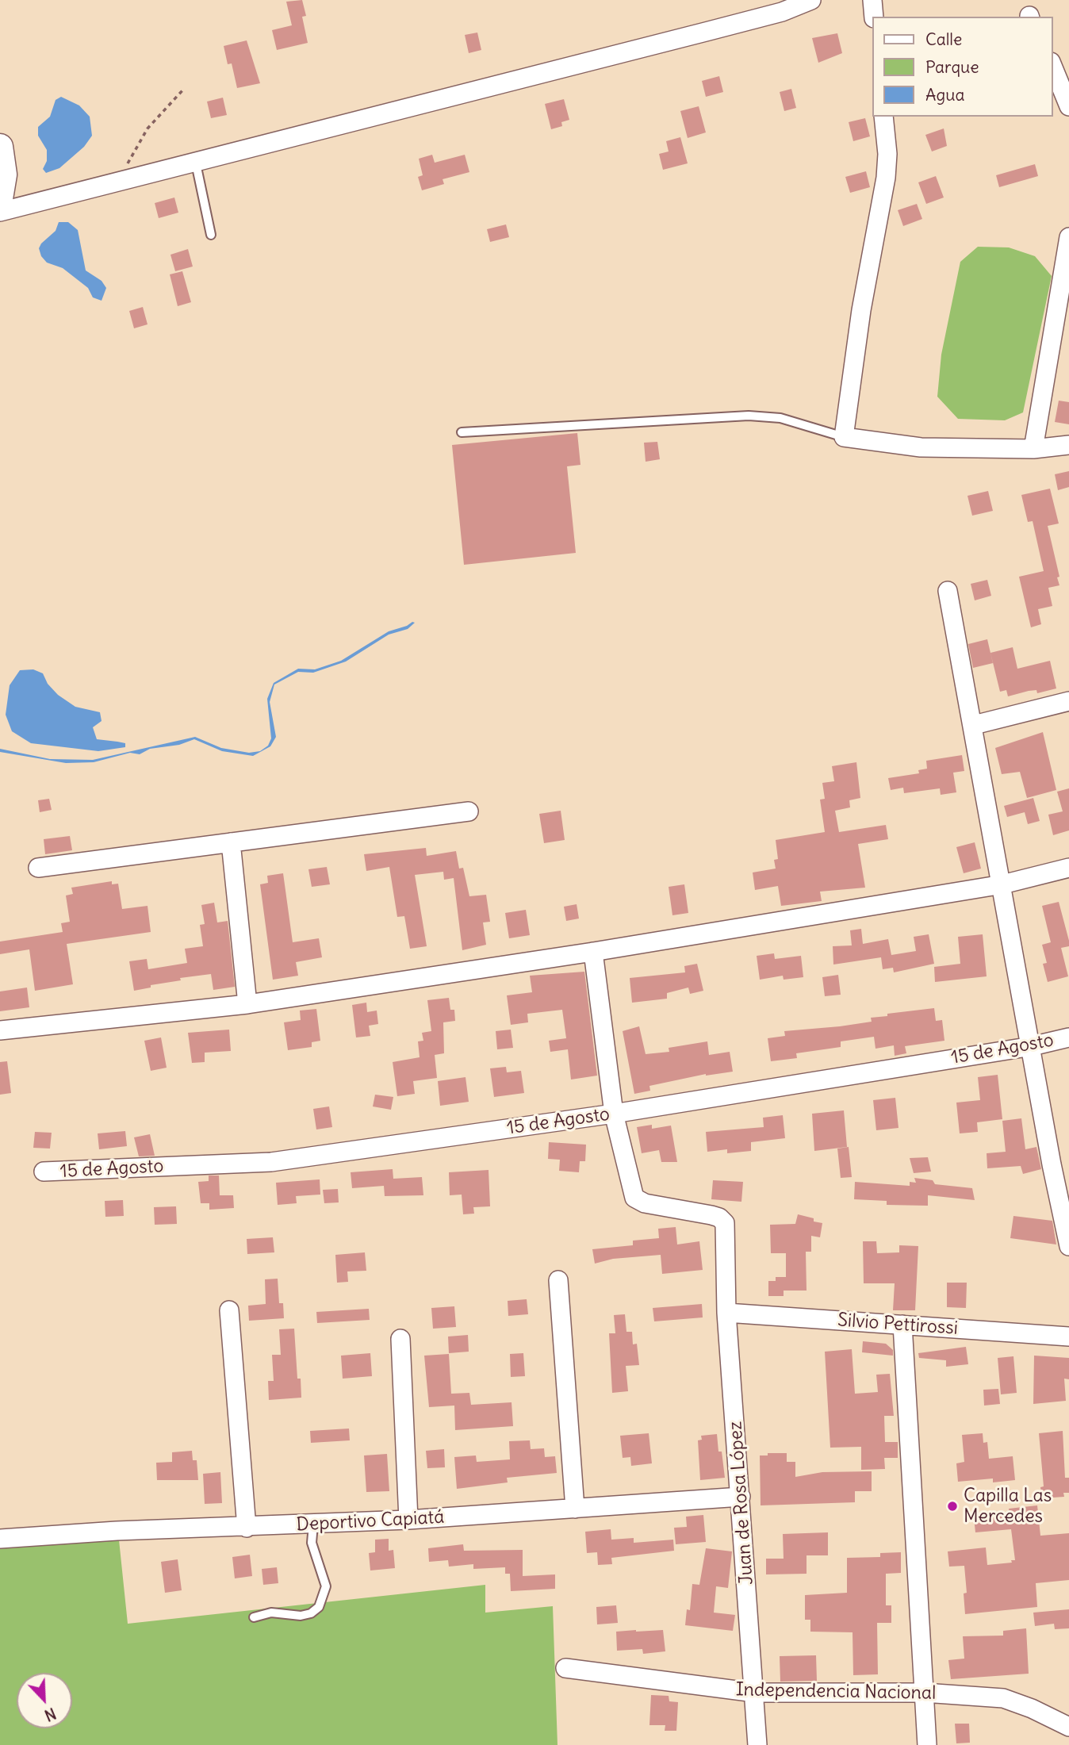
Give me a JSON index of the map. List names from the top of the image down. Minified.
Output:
{"streets":{"street":["15 de Agosto","Silvio Pettirossi","Juan de Rosa López","Deportivo Capiatá","Independencia Nacional"]},"crossings":[["15 de Agosto","Juan de Rosa López"],["Silvio Pettirossi","Juan de Rosa López"],["Juan de Rosa López","Deportivo Capiatá"],["Juan de Rosa López","Independencia Nacional"]],"places":["Capilla Las Mercedes"],"legend":["Calle","Parque","Agua"],"north":"bottom right"}
